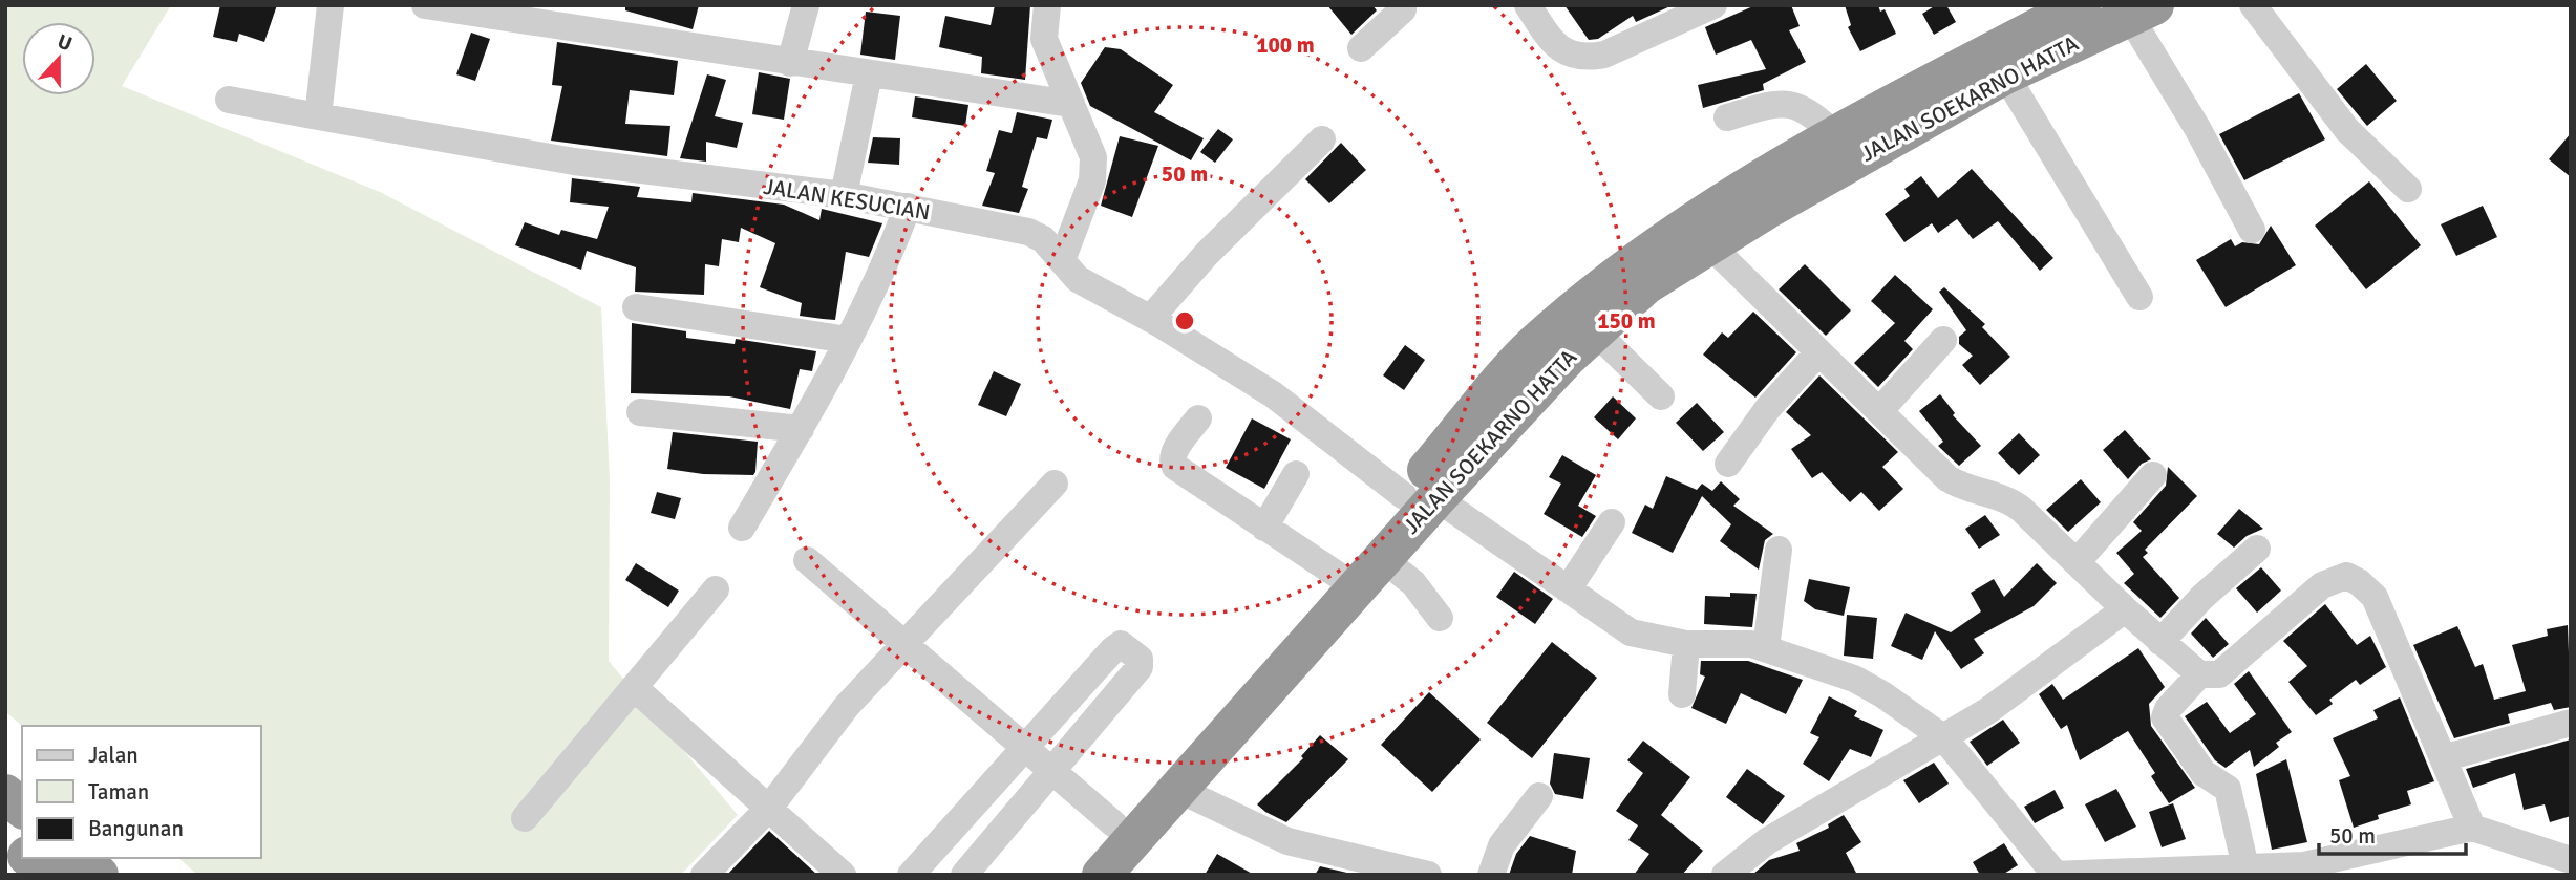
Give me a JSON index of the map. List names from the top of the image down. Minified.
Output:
{"streets":{"highway":["JALAN SOEKARNO HATTA"],"street":["JALAN KESUCIAN"]},"crossings":[["JALAN SOEKARNO HATTA","JALAN KESUCIAN"]],"legend":["Jalan","Taman","Bangunan"],"scale_bar":"50 m","north":"top","rings":["100 m","50 m","150 m"]}
